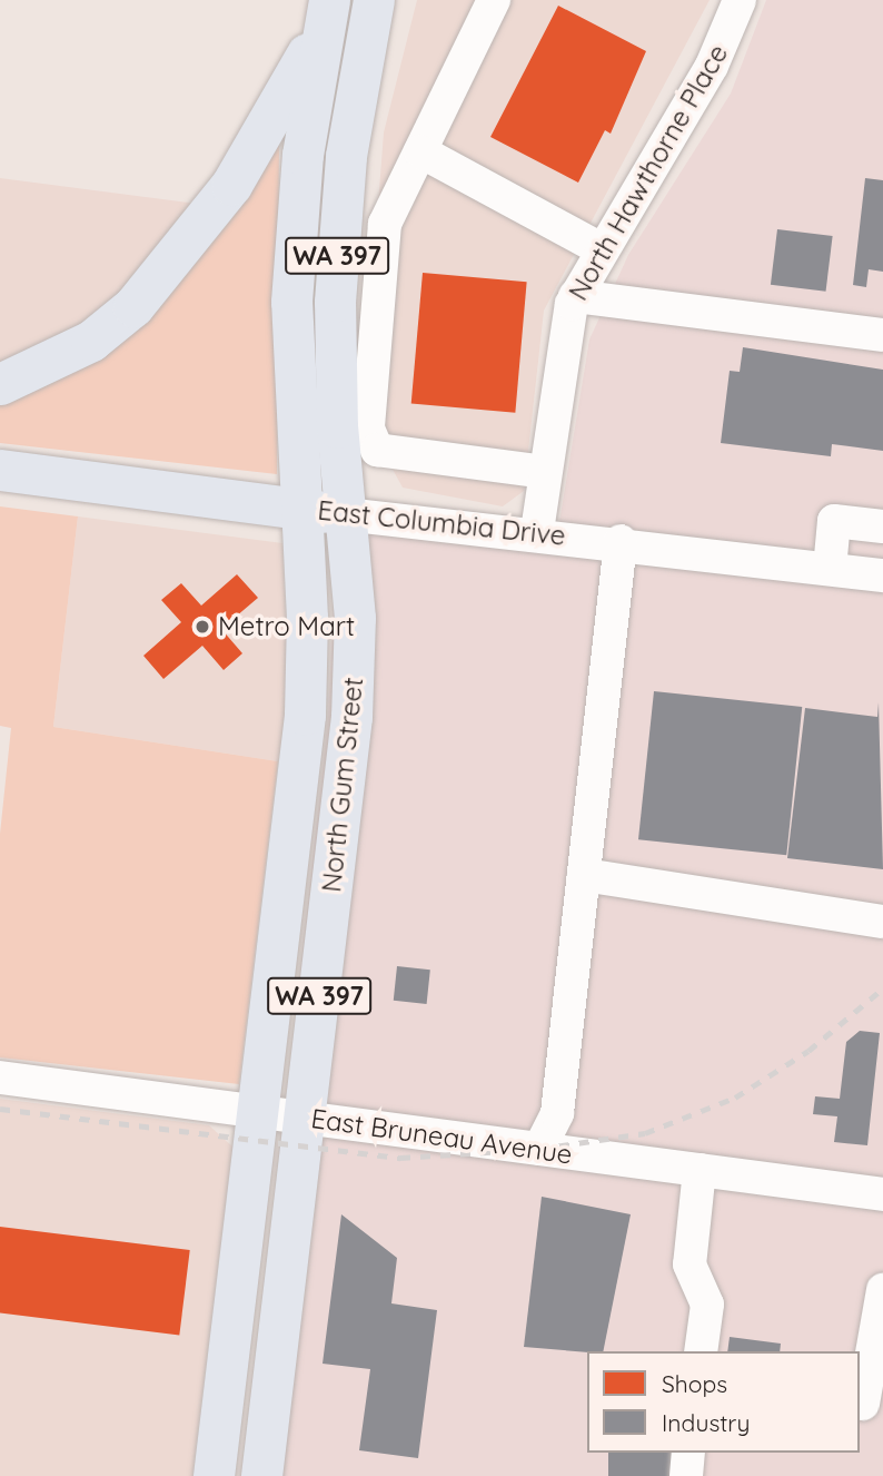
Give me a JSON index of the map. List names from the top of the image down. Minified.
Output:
{"streets":{"main road":["WA 397","East Columbia Drive","North Gum Street"],"street":["North Hawthorne Place","East Bruneau Avenue"]},"crossings":[["North Hawthorne Place","East Columbia Drive"],["East Columbia Drive","North Gum Street"],["North Gum Street","East Bruneau Avenue"]],"places":["Metro Mart"],"legend":["Shops","Industry"]}
